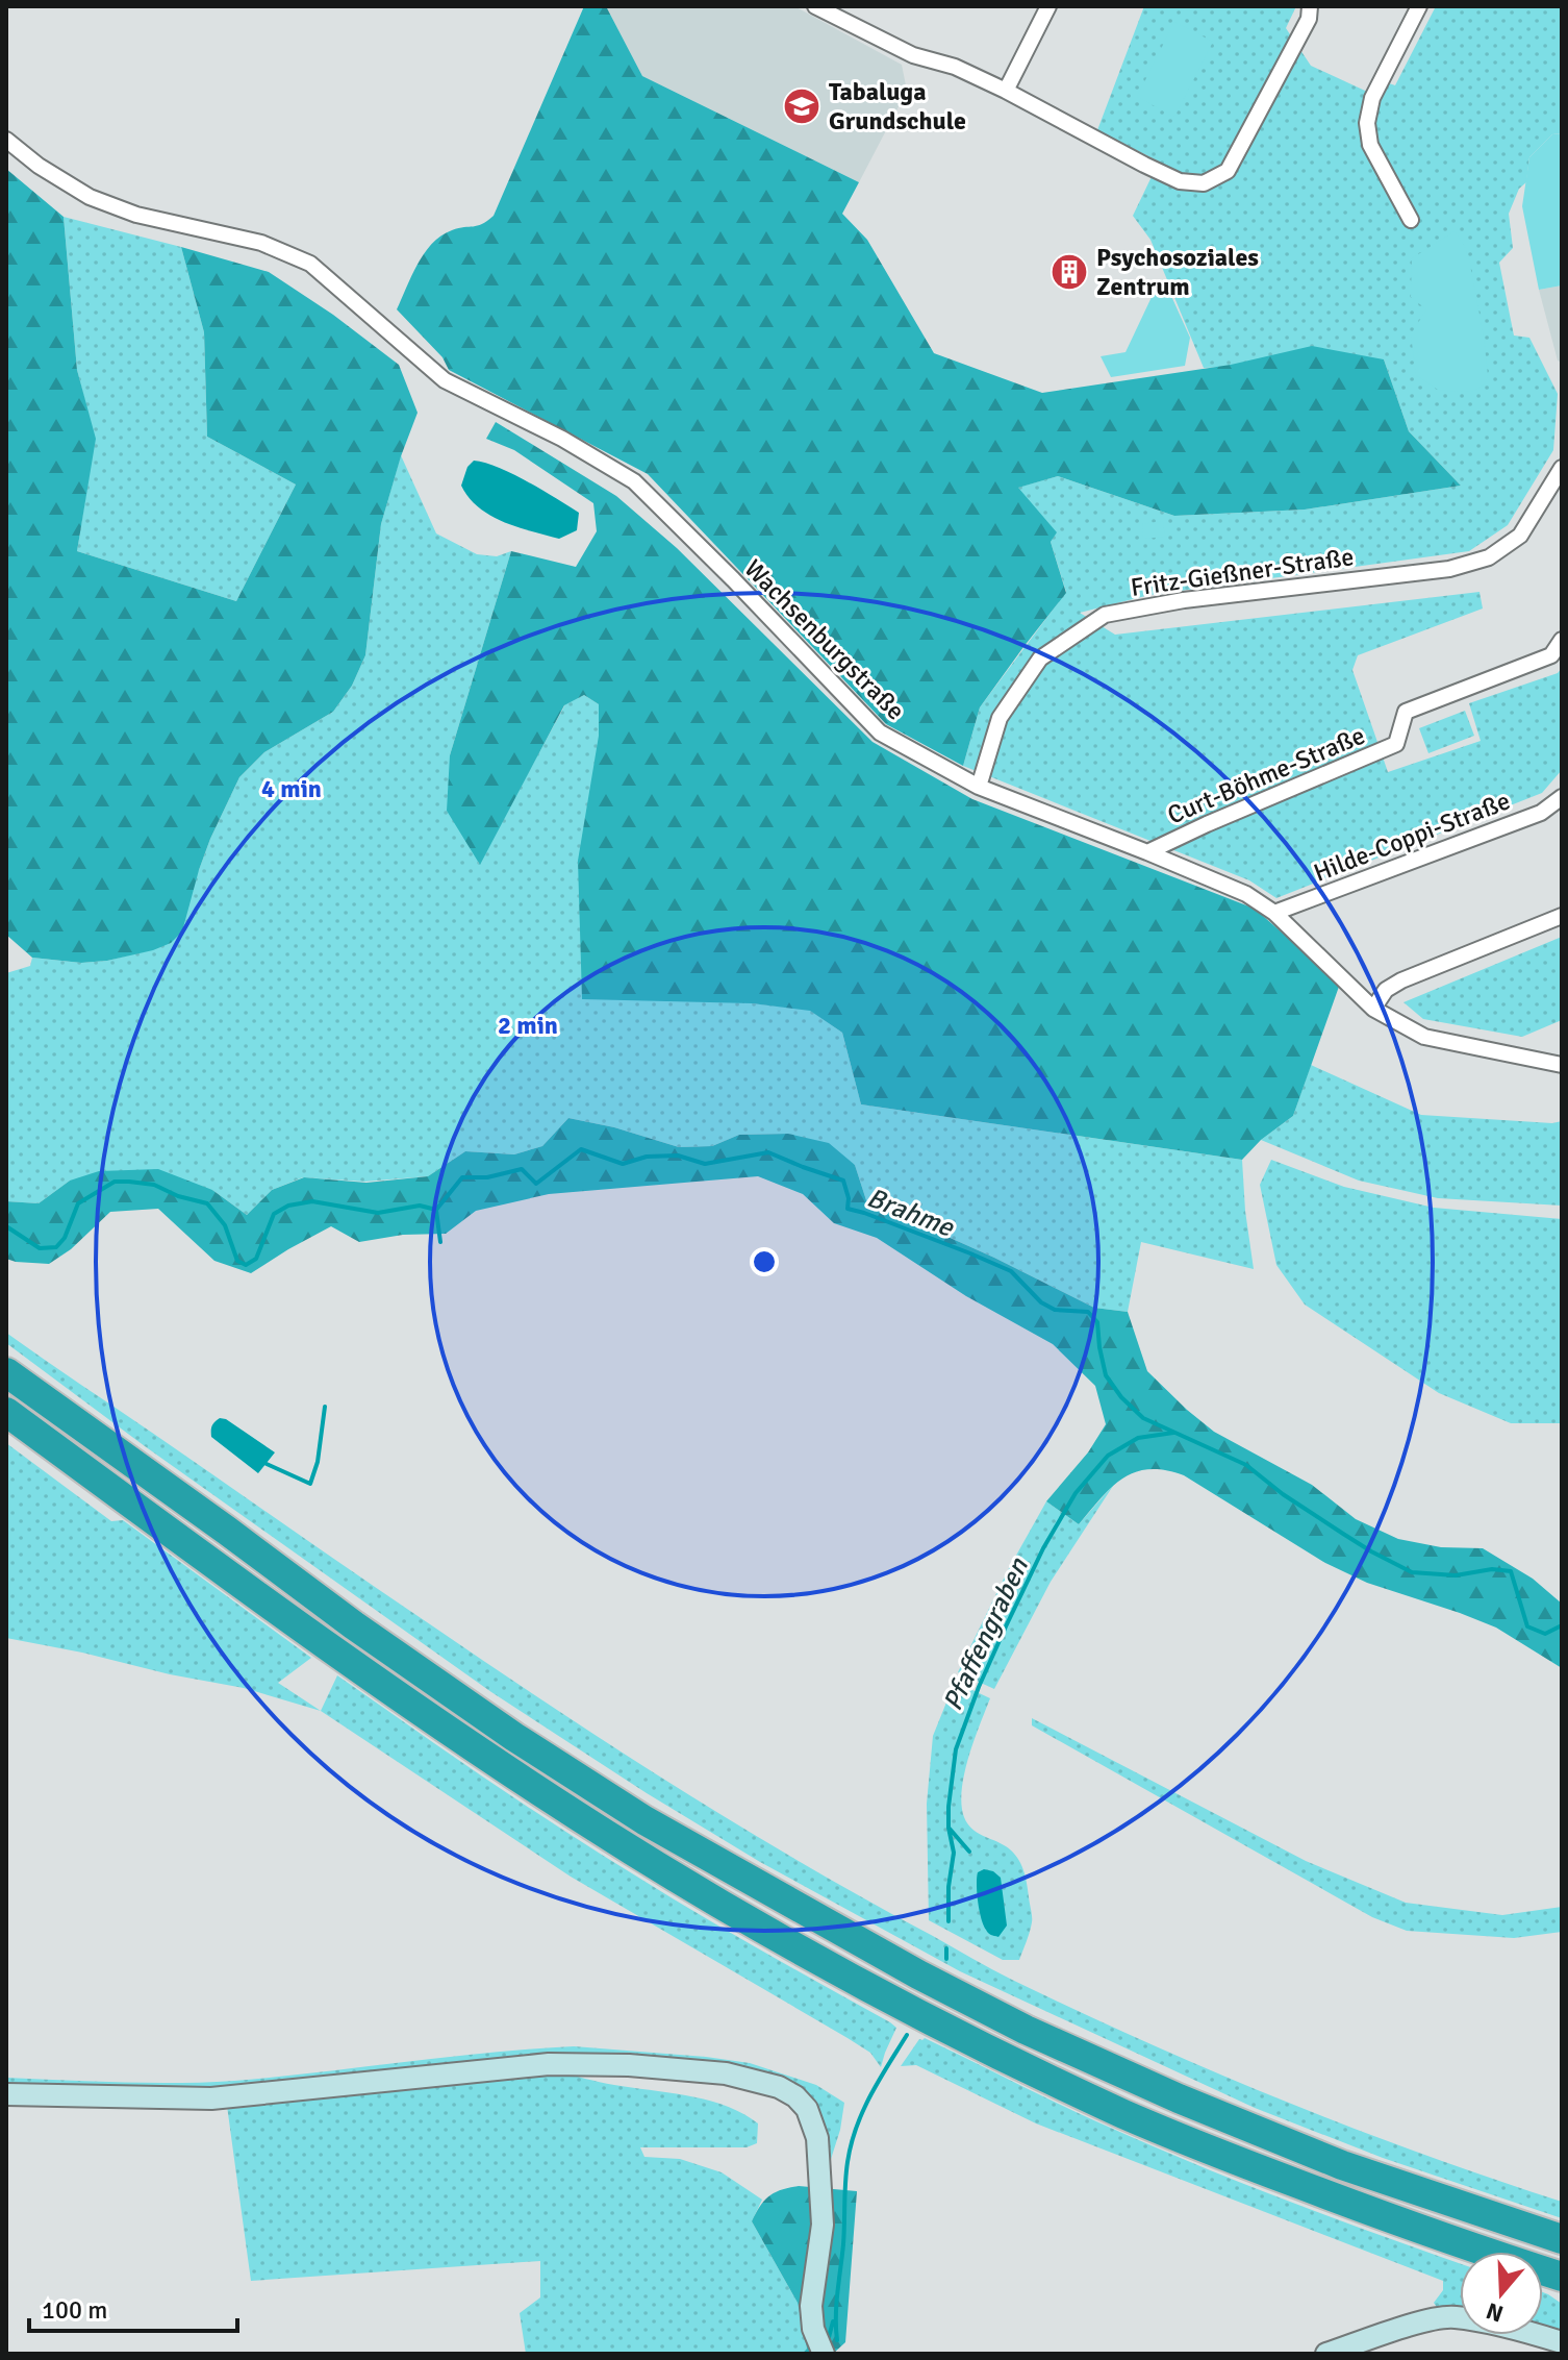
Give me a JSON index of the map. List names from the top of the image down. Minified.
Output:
{"streets":{"street":["Fritz-Gießner-Straße","Wachsenburgstraße","Curt-Böhme-Straße","Hilde-Coppi-Straße"]},"crossings":[["Fritz-Gießner-Straße","Wachsenburgstraße"],["Wachsenburgstraße","Curt-Böhme-Straße"],["Wachsenburgstraße","Hilde-Coppi-Straße"]],"water":["Brahme","Pfaffengraben"],"places":{"school or university":["Tabaluga Grundschule"],"building":["Psychosoziales Zentrum"]},"scale_bar":"100 m","north":"bottom","rings":["4 min","2 min"]}
